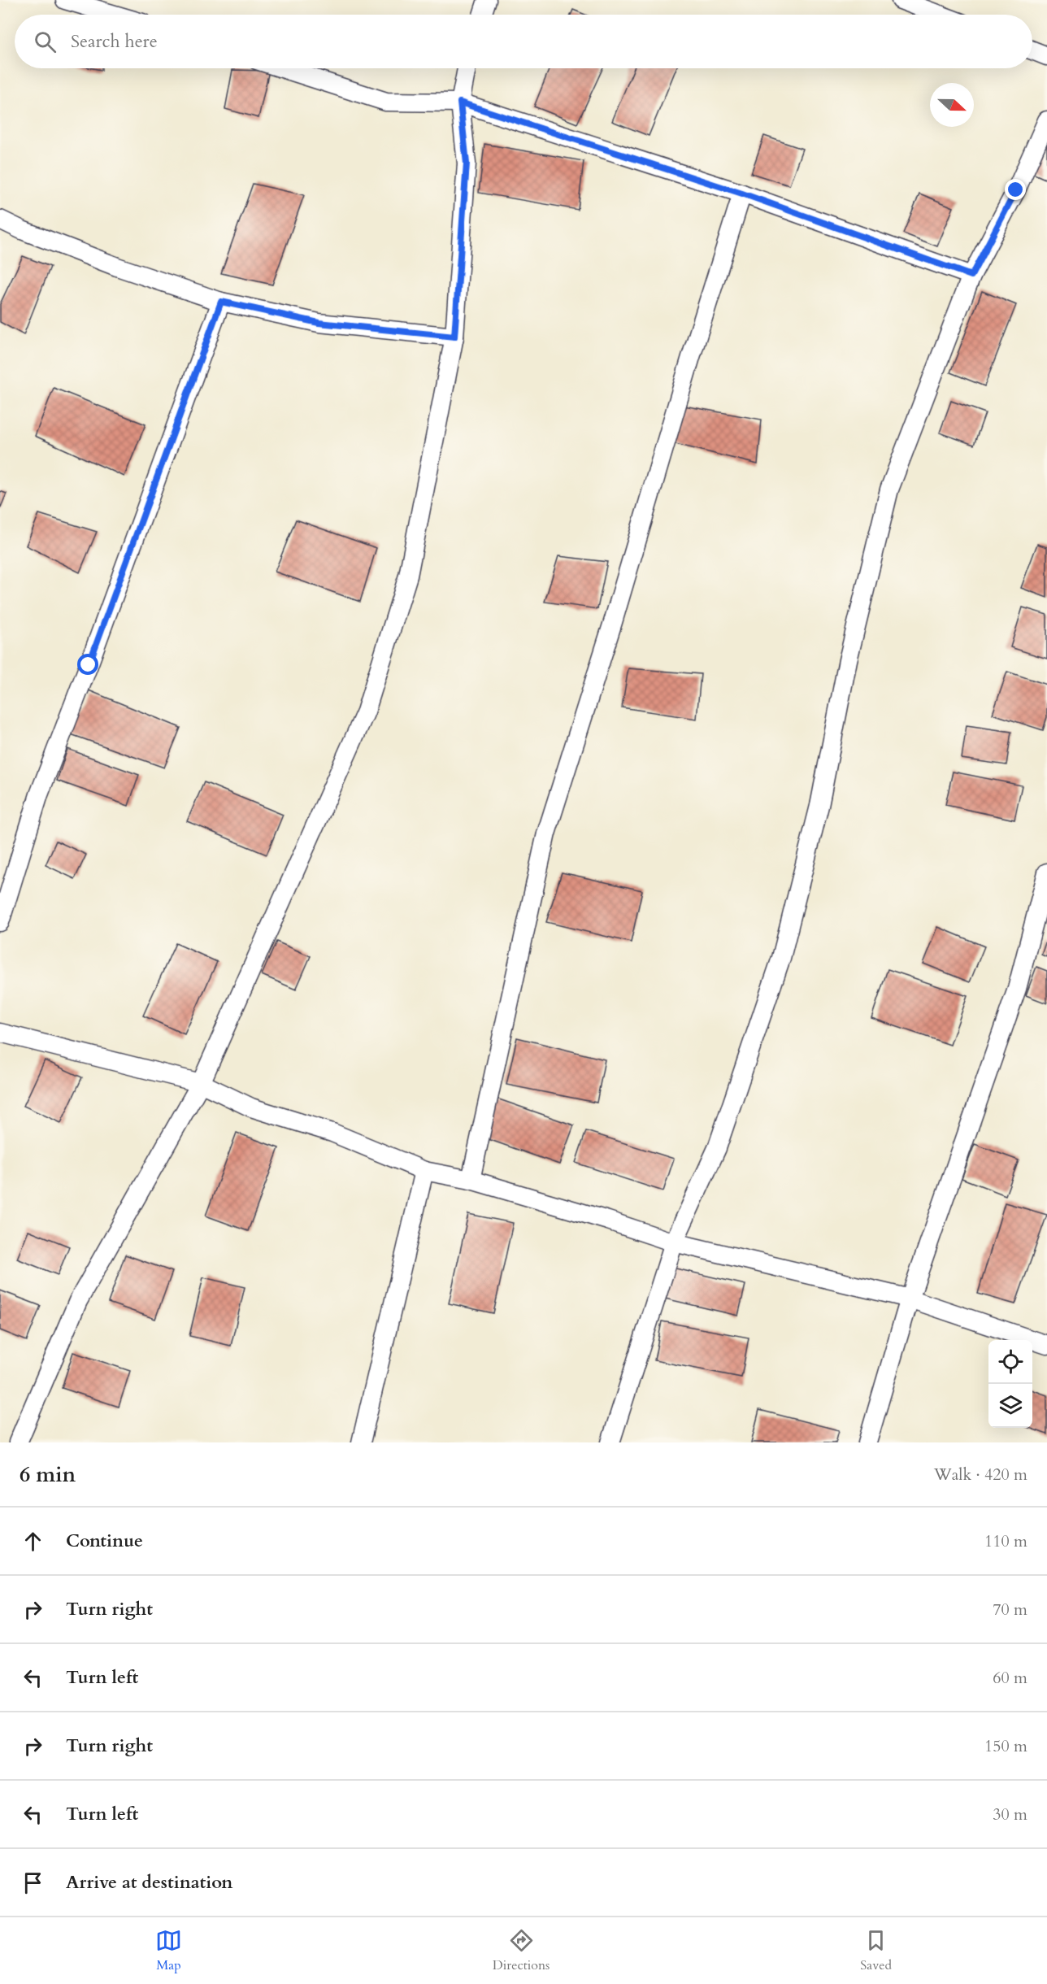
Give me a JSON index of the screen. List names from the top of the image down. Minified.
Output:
{"north":"right","page":{"search":"Search here","heading":["6 min","Walk · 420 m"],"list":[["Continue","110 m"],["Turn right","70 m"],["Turn left","60 m"],["Turn right","150 m"],["Turn left","30 m"],"Arrive at destination"],"nav":["Map","Directions","Saved"]}}
